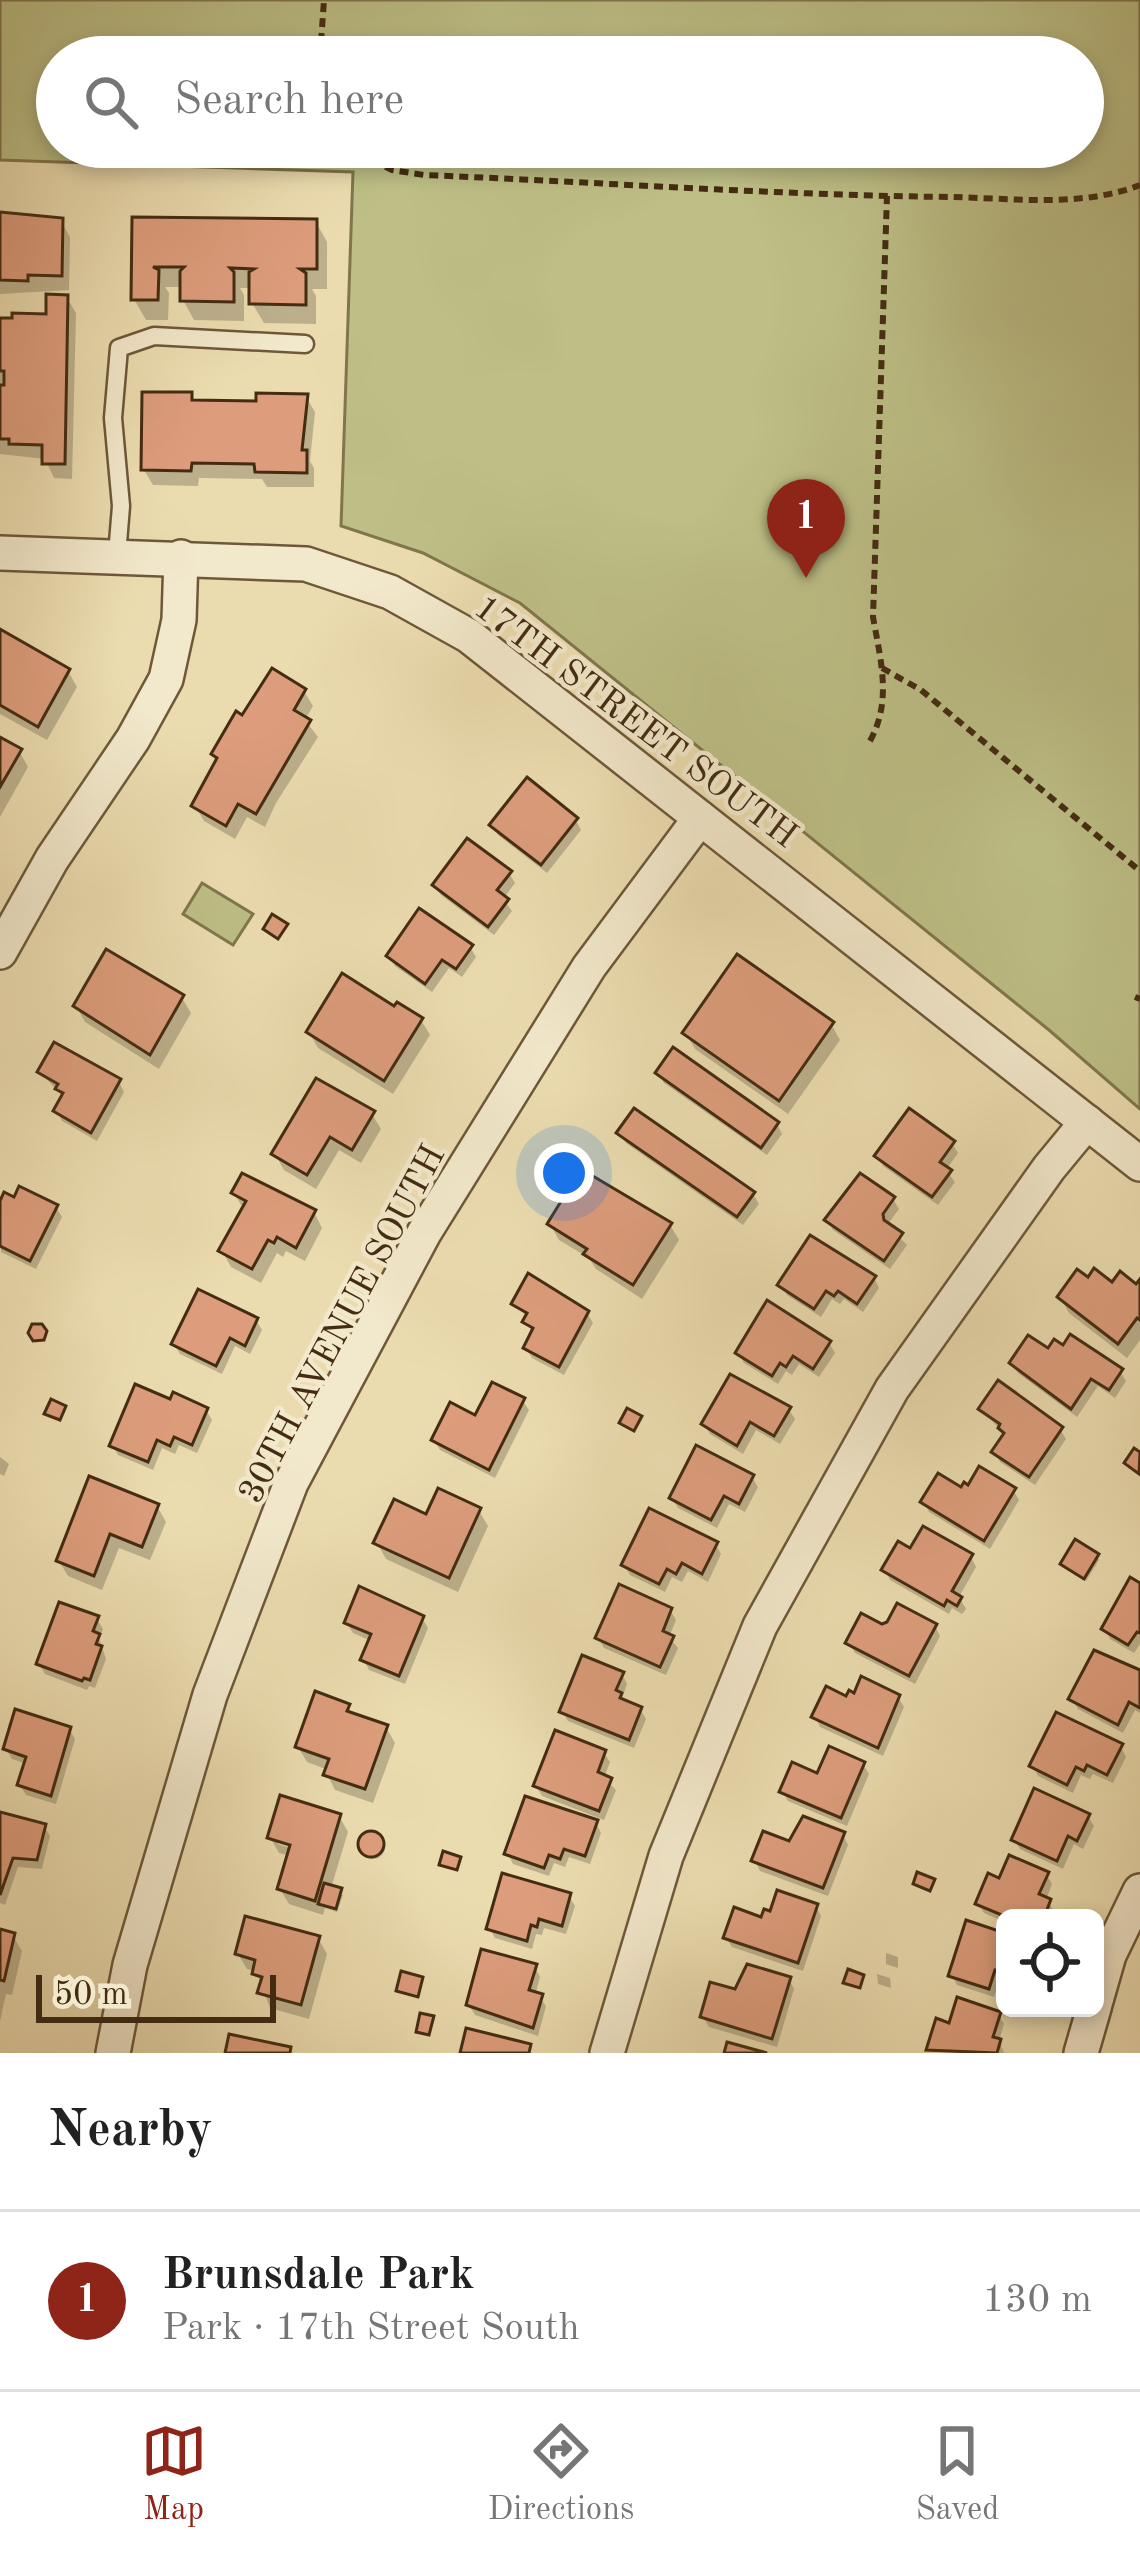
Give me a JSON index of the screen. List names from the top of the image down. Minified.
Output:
{"streets":{"street":["17TH STREET SOUTH","30TH AVENUE SOUTH"]},"crossings":[["17TH STREET SOUTH","30TH AVENUE SOUTH"]],"scale_bar":"50 m","page":{"search":"Search here","pins":"1","scale":"50 m","heading":"Nearby","list":[{"mark":"1","name":"Brunsdale Park","note":"Park · 17th Street South","value":"130 m"}],"nav":["Map","Directions","Saved"]}}
